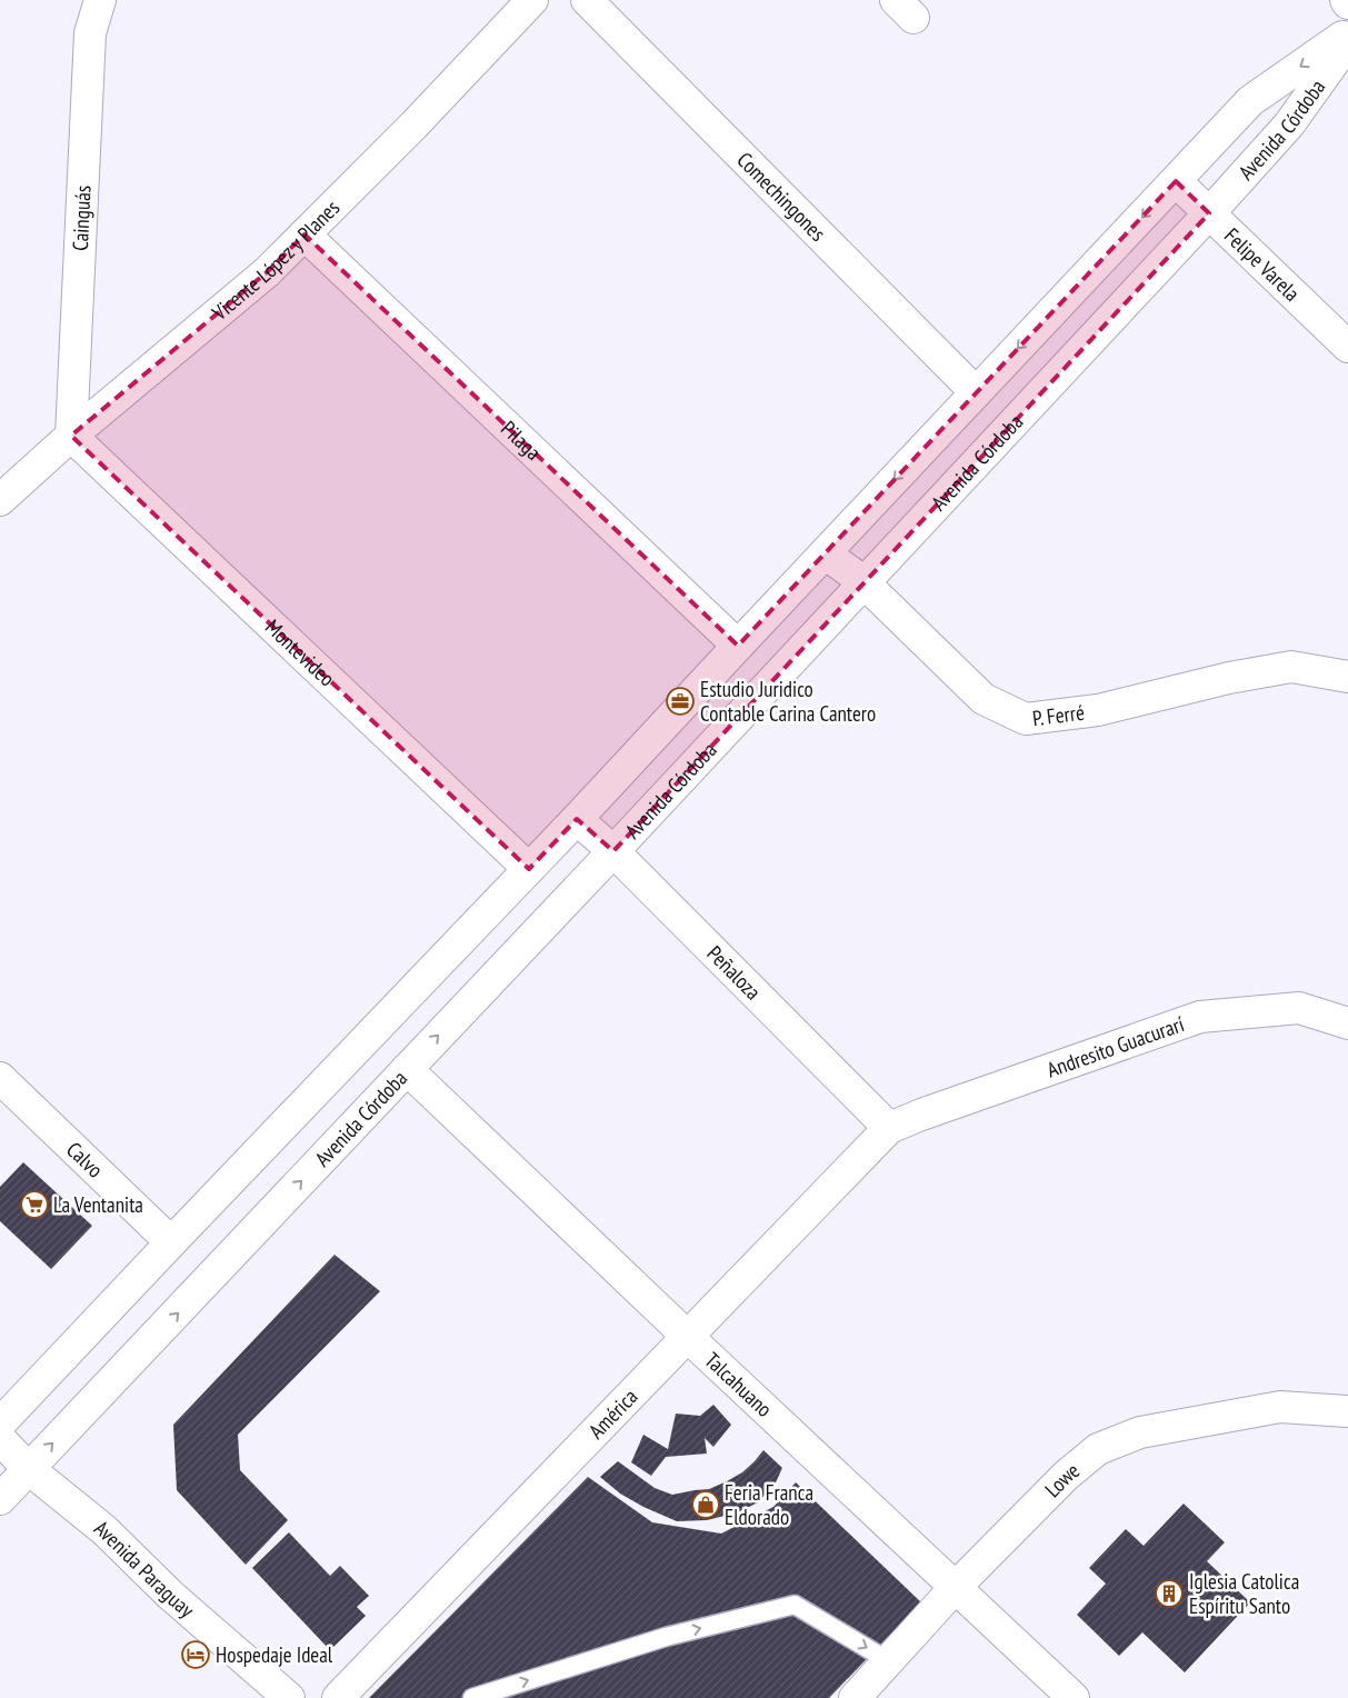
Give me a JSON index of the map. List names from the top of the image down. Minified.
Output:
{"streets":{"street":["Avenida Córdoba","Comechingones","Cainguás","Vicente López y Planes","Felipe Varela","Pilaga","Montevideo","P. Ferré","Peñaloza","Andresito Guacurarí","Calvo","Talcahuano","América","Lowe","Avenida Paraguay"]},"crossings":[["Avenida Córdoba","Comechingones"],["Avenida Córdoba","Felipe Varela"],["Avenida Córdoba","Pilaga"],["Avenida Córdoba","Montevideo"],["Avenida Córdoba","P. Ferré"],["Avenida Córdoba","Peñaloza"],["Avenida Córdoba","Calvo"],["Avenida Córdoba","Talcahuano"],["Avenida Córdoba","Avenida Paraguay"],["Cainguás","Vicente López y Planes"],["Cainguás","Montevideo"],["Vicente López y Planes","Pilaga"],["Vicente López y Planes","Montevideo"],["Peñaloza","Andresito Guacurarí"],["Peñaloza","América"],["Andresito Guacurarí","América"],["Talcahuano","América"],["Talcahuano","Lowe"]],"places":{"office":["Estudio Juridico Contable Carina Cantero"],"supermarket":["La Ventanita"],"shop":["Feria Franca Eldorado"],"building":["Iglesia Catolica Espíritu Santo"],"hotel":["Hospedaje Ideal"]}}
